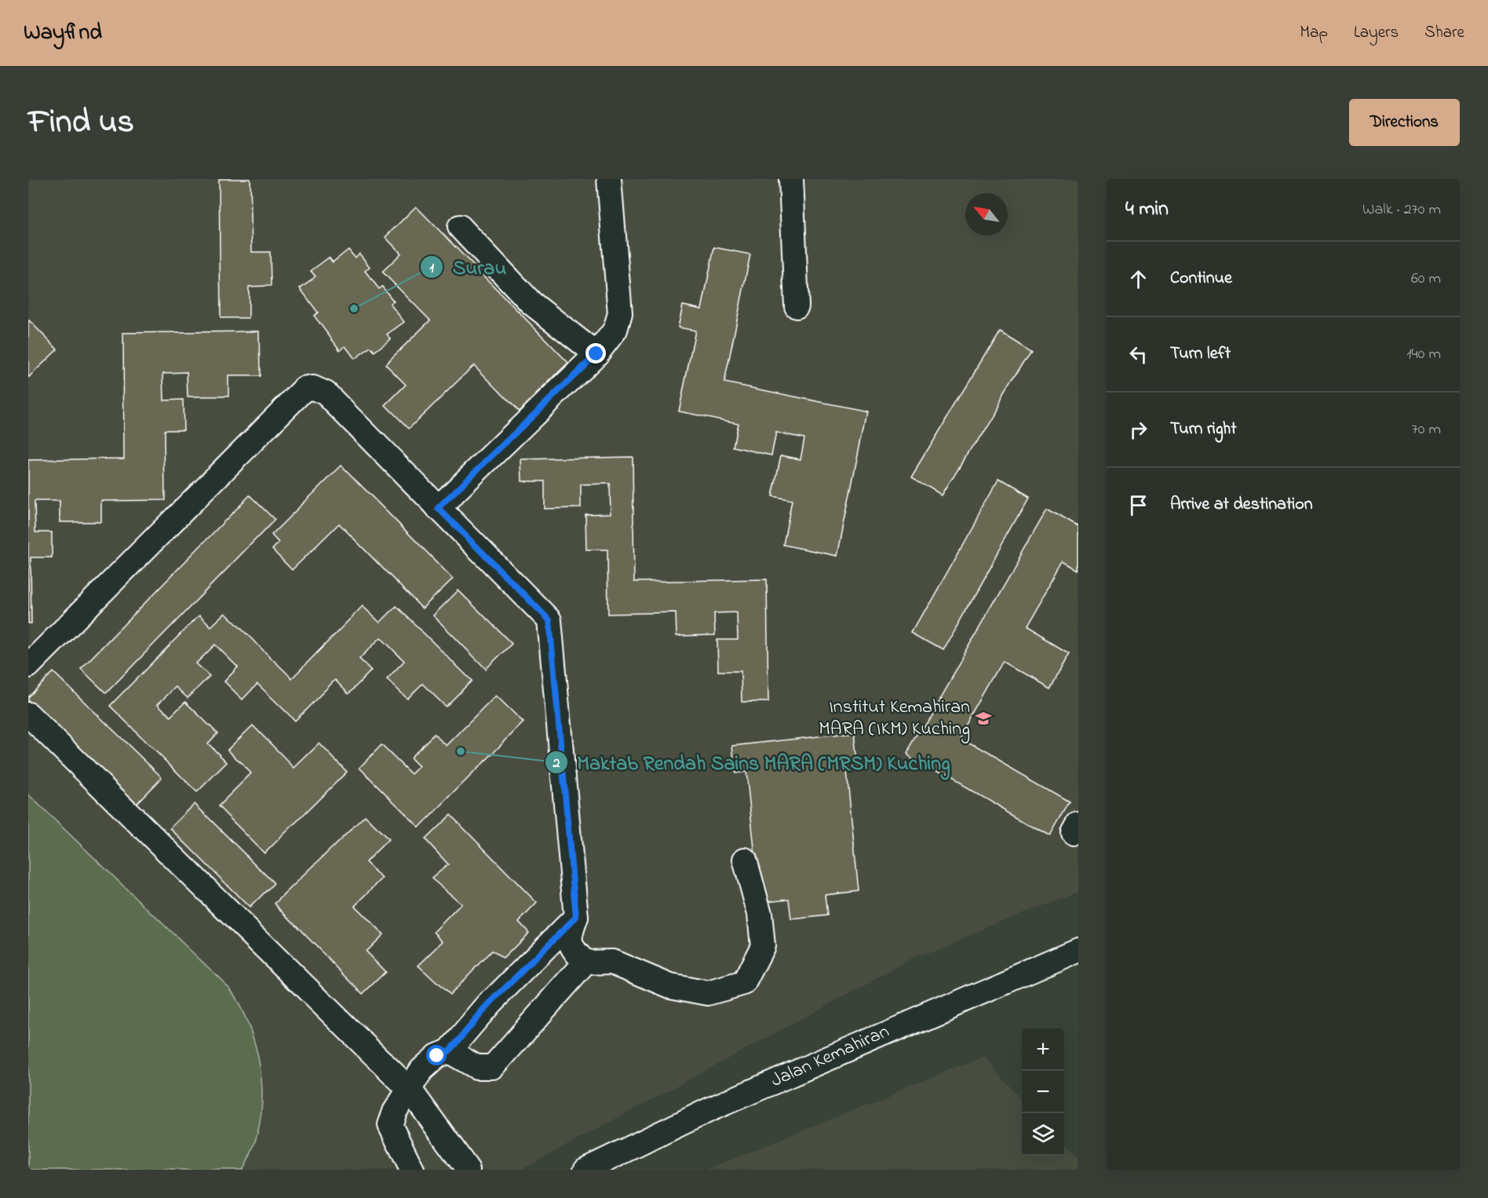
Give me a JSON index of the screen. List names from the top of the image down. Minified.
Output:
{"streets":{"lane":["Jalan Kemahiran"]},"places":{"other":["Surau","Maktab Rendah Sains MARA (MRSM) Kuching"],"school or university":["Institut Kemahiran MARA (IKM) Kuching"]},"north":"top left","page":{"header":"Wayfind","nav":["Map","Layers","Share"],"title":"Find us","buttons":"Directions","heading":["4 min","Walk · 270 m"],"list":[["Continue","60 m"],["Turn left","140 m"],["Turn right","70 m"],"Arrive at destination"],"map_buttons":["+","−"]}}
